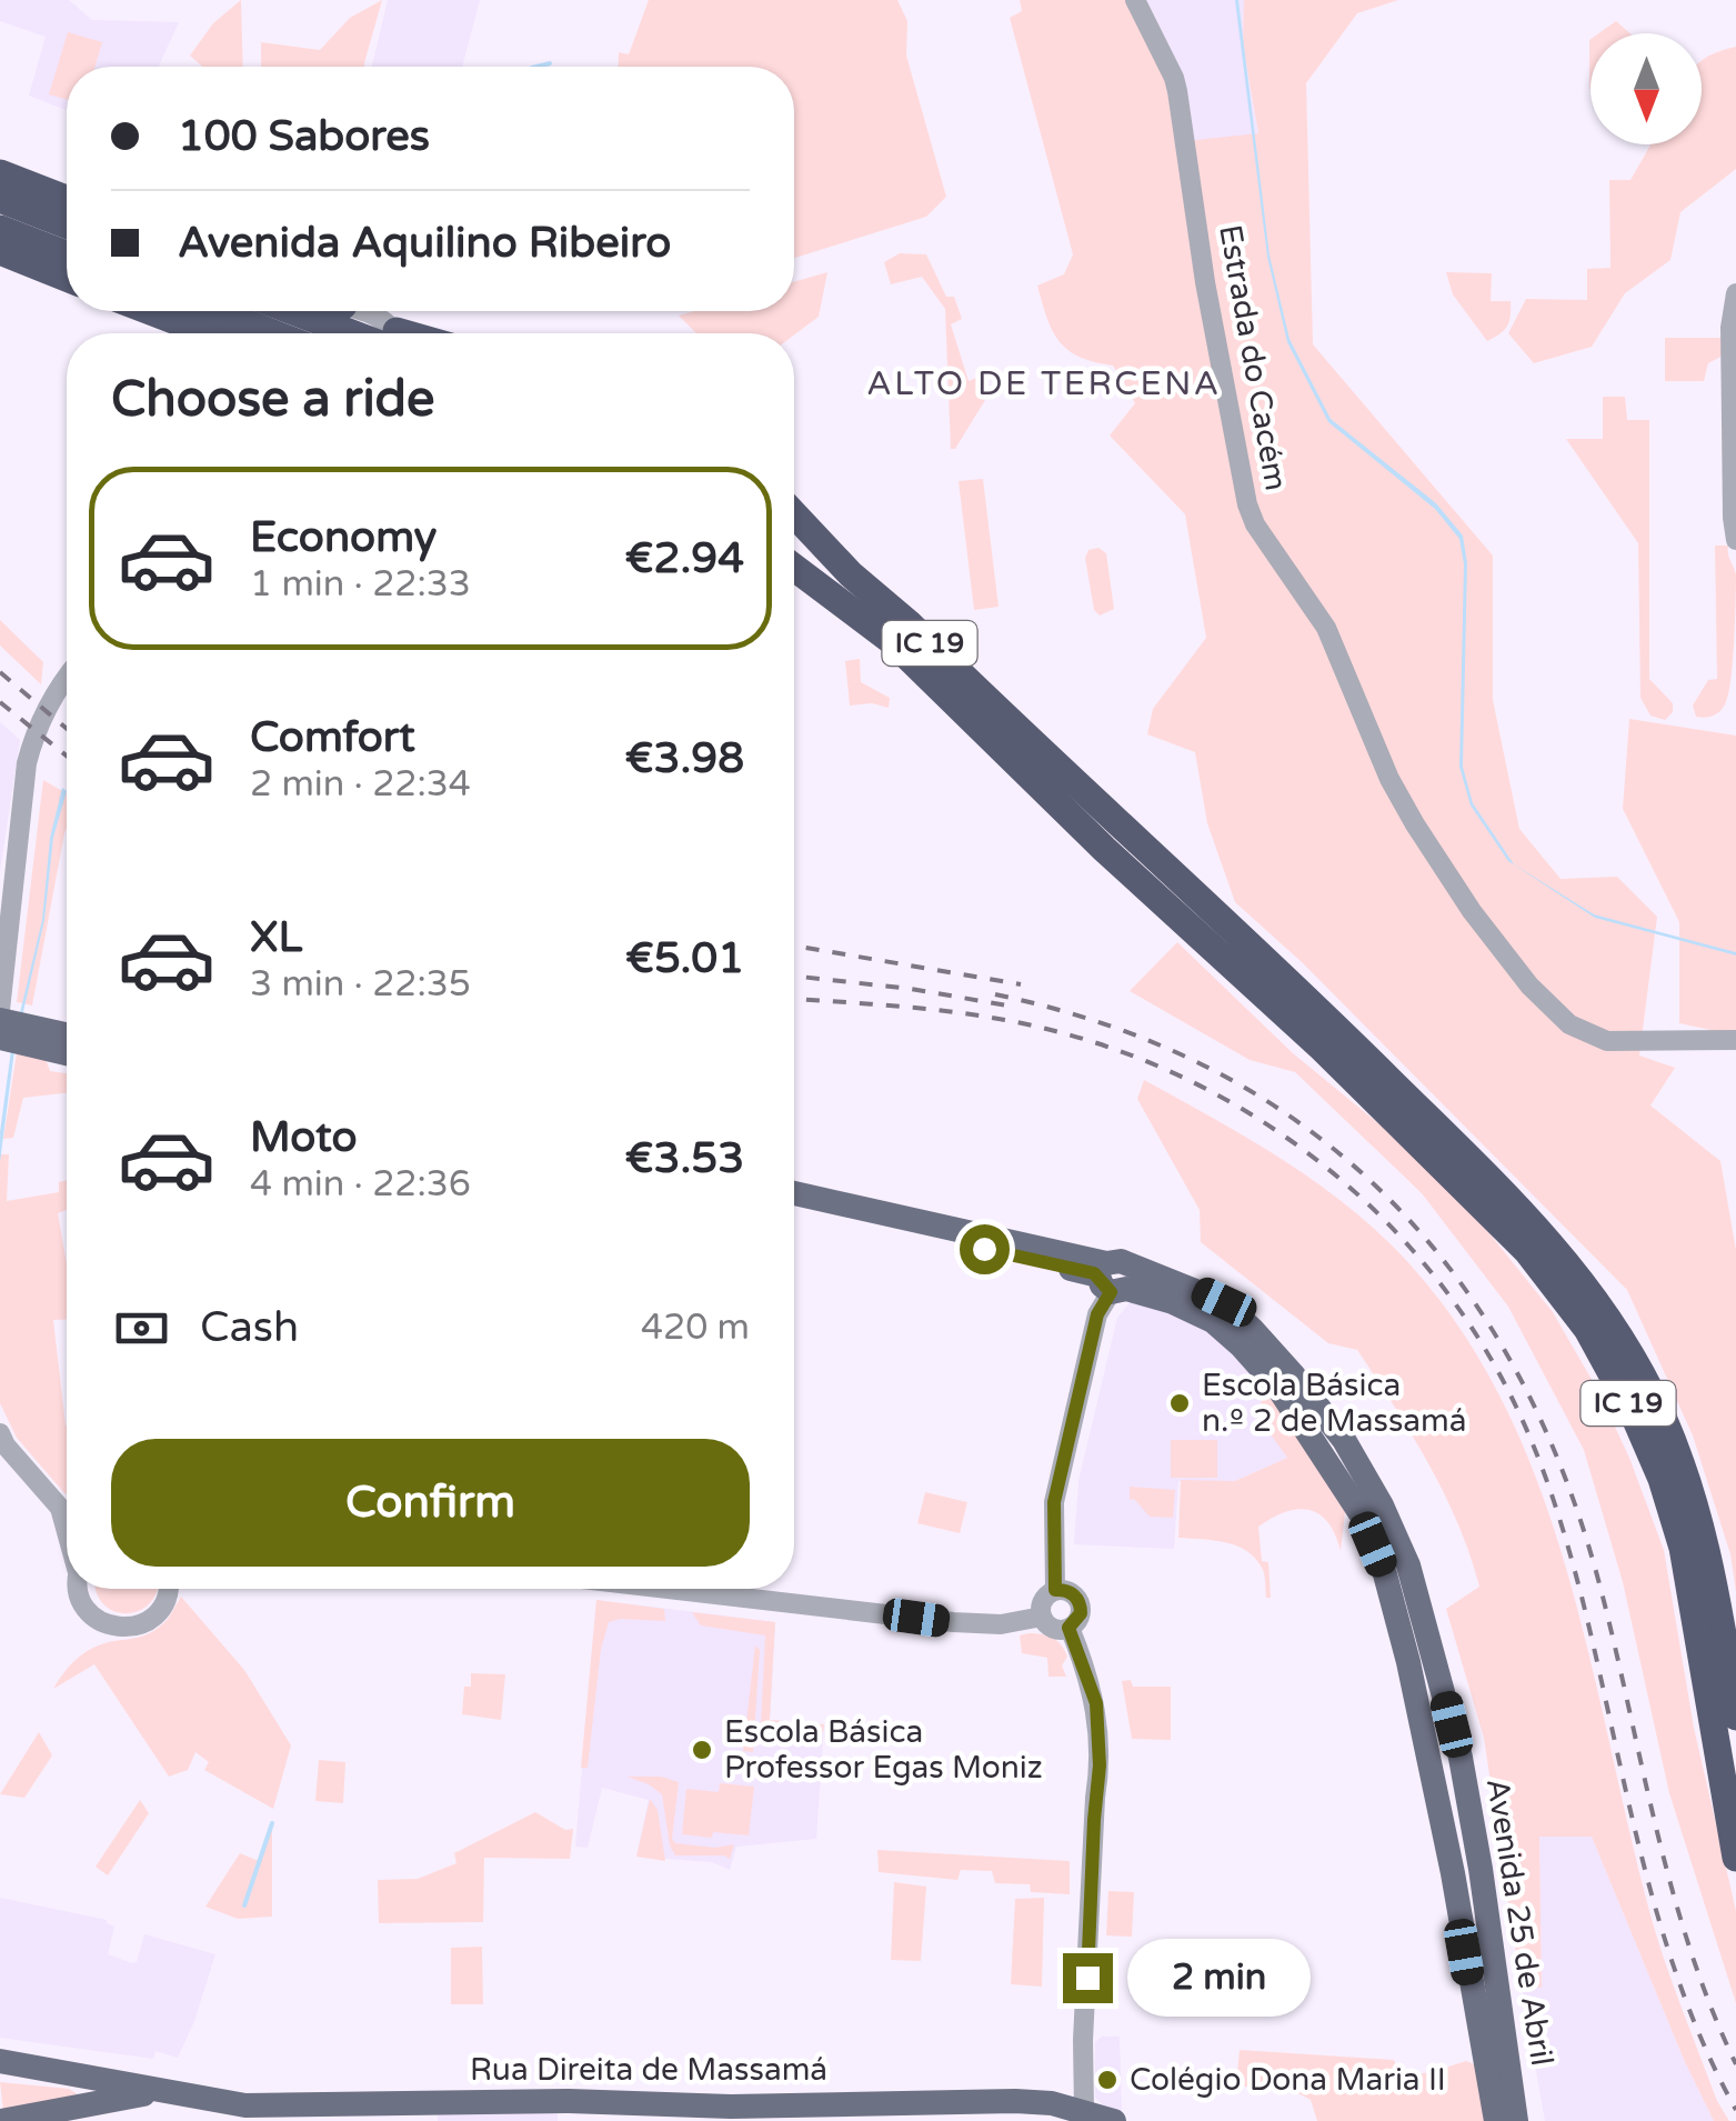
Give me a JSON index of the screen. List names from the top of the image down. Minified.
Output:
{"streets":{"highway":["IC 19"],"main road":["Avenida 25 de Abril","Rua Direita de Massamá"],"street":["Estrada do Cacém"]},"districts":["ALTO DE TERCENA"],"places":["Escola Básica n.º 2 de Massamá","Escola Básica Professor Egas Moniz","Colégio Dona Maria II"],"north":"bottom","page":{"banner":["100 Sabores","Avenida Aquilino Ribeiro"],"heading":"Choose a ride","list":[{"name":"Economy","note":"1 min · 22:33","value":"€2.94"},{"name":"Comfort","note":"2 min · 22:34","value":"€3.98"},{"name":"XL","note":"3 min · 22:35","value":"€5.01"},{"name":"Moto","note":"4 min · 22:36","value":"€3.53"}],"pay":["Cash","420 m"],"buttons":"Confirm","bubble":"2 min"}}
